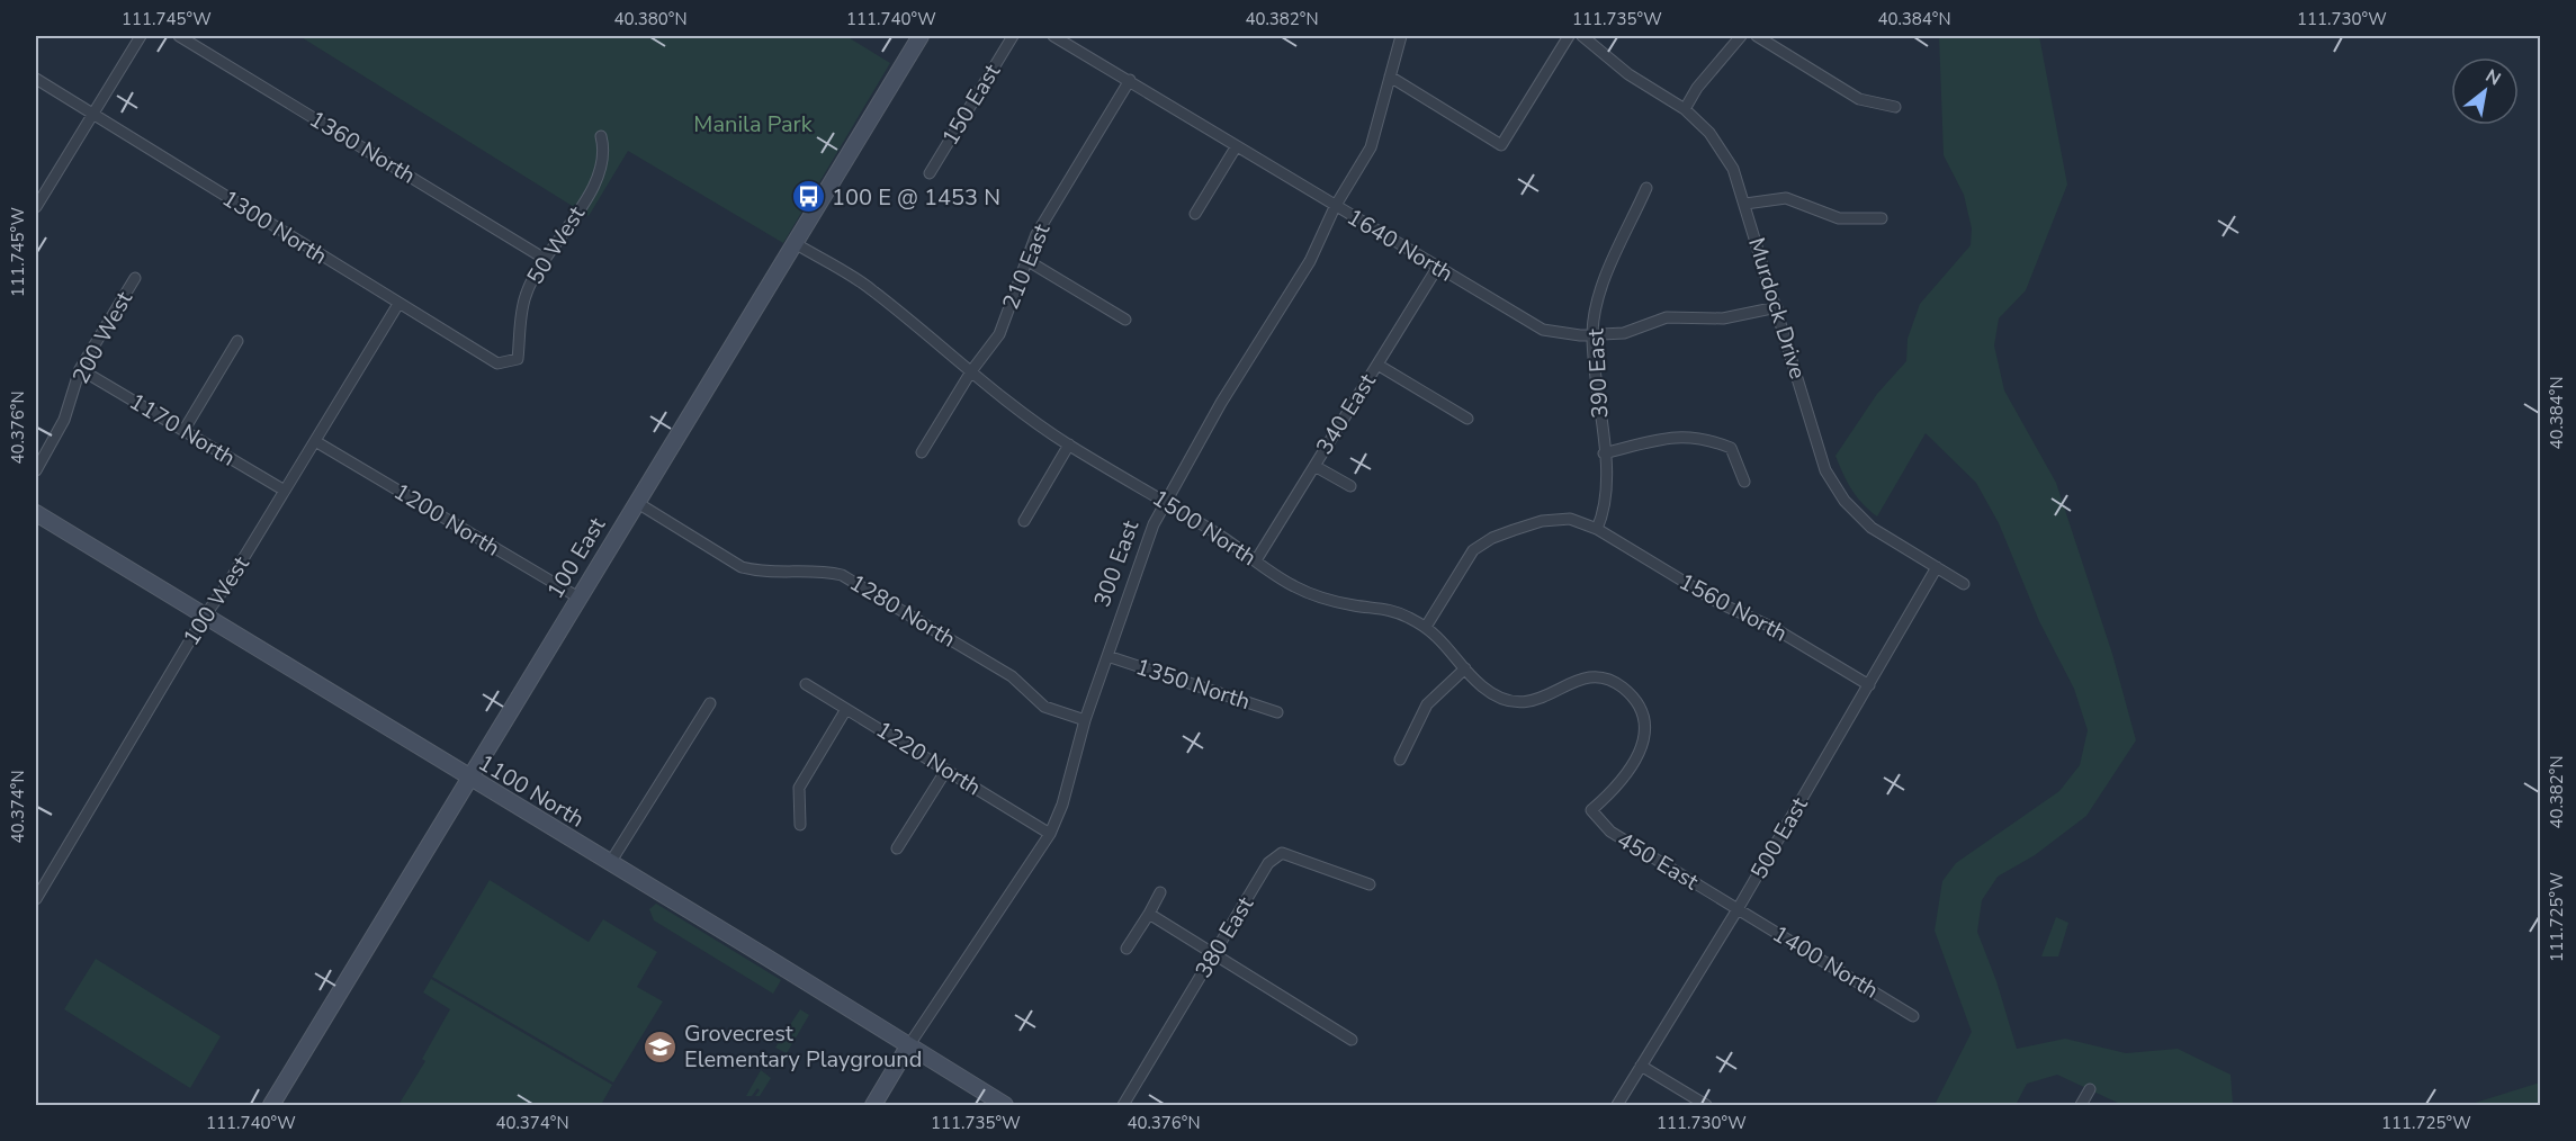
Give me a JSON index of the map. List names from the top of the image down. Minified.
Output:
{"streets":{"main road":["100 East","300 East","1100 North"],"street":["150 East","1360 North","1300 North","50 West","1640 North","210 East","Murdock Drive","200 West","390 East","340 East","1170 North","1200 North","1500 North","100 West","1560 North","1280 North","1350 North","1220 North","500 East","450 East","380 East","1400 North"]},"crossings":[["1360 North","50 West"],["1300 North","50 West"],["1300 North","100 West"],["1640 North","210 East"],["1640 North","Murdock Drive"],["1640 North","390 East"],["1640 North","340 East"],["1640 North","300 East"],["210 East","1500 North"],["Murdock Drive","500 East"],["200 West","1170 North"],["390 East","1560 North"],["340 East","1500 North"],["1170 North","100 West"],["1200 North","100 East"],["1200 North","100 West"],["1500 North","100 East"],["1500 North","300 East"],["1500 North","1560 North"],["1500 North","450 East"],["100 East","1280 North"],["100 East","1100 North"],["300 East","1280 North"],["300 East","1350 North"],["300 East","1220 North"],["300 East","1100 North"],["100 West","1100 North"],["1560 North","500 East"],["500 East","450 East"],["500 East","1400 North"],["450 East","1400 North"]],"parks":["Manila Park"],"places":{"bus stop":["100 E @ 1453 N"],"school or university":["Grovecrest Elementary Playground"]},"north":"top right","coordinates":["111.745°W","40.380°N","111.740°W","40.382°N","111.735°W","40.384°N","111.730°W","40.376°N","40.374°N","111.725°W"]}
